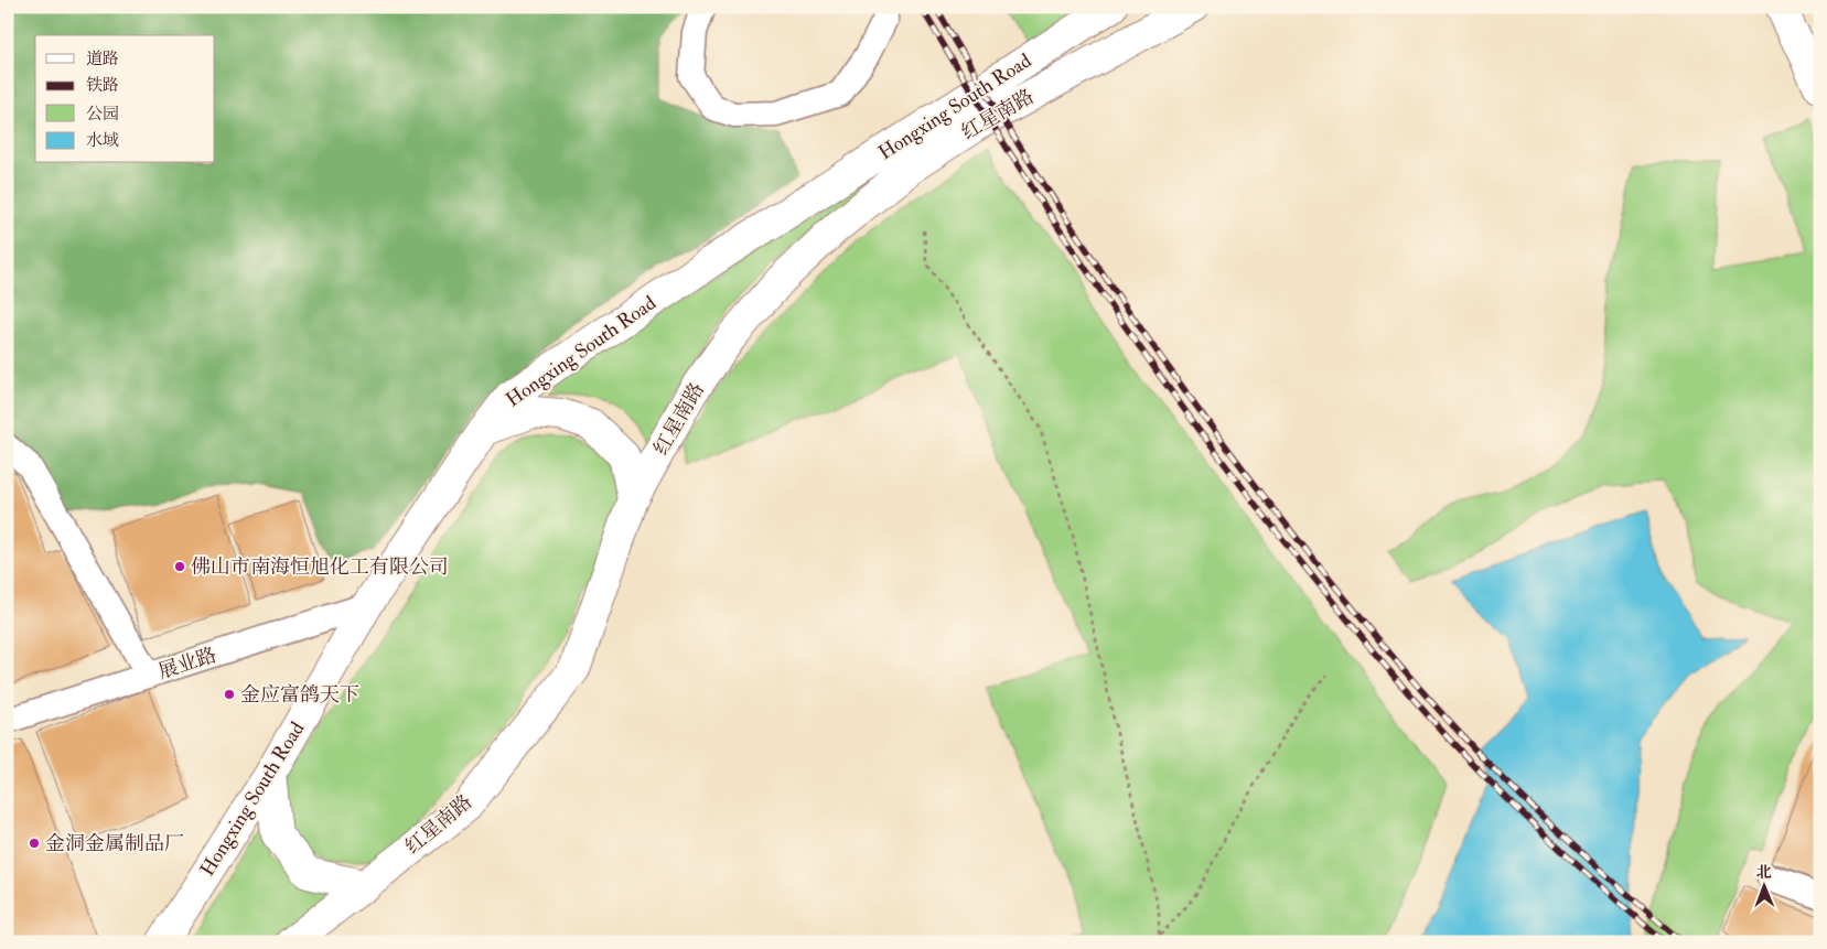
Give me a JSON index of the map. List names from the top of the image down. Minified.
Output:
{"streets":{"main road":["Hongxing South Road","红星南路"],"street":["展业路"]},"crossings":[["Hongxing South Road","展业路"]],"places":["佛山市南海恒旭化工有限公司","金应富鸽天下","金洞金属制品厂"],"legend":["道路","铁路","公园","水域"],"north":"top"}
